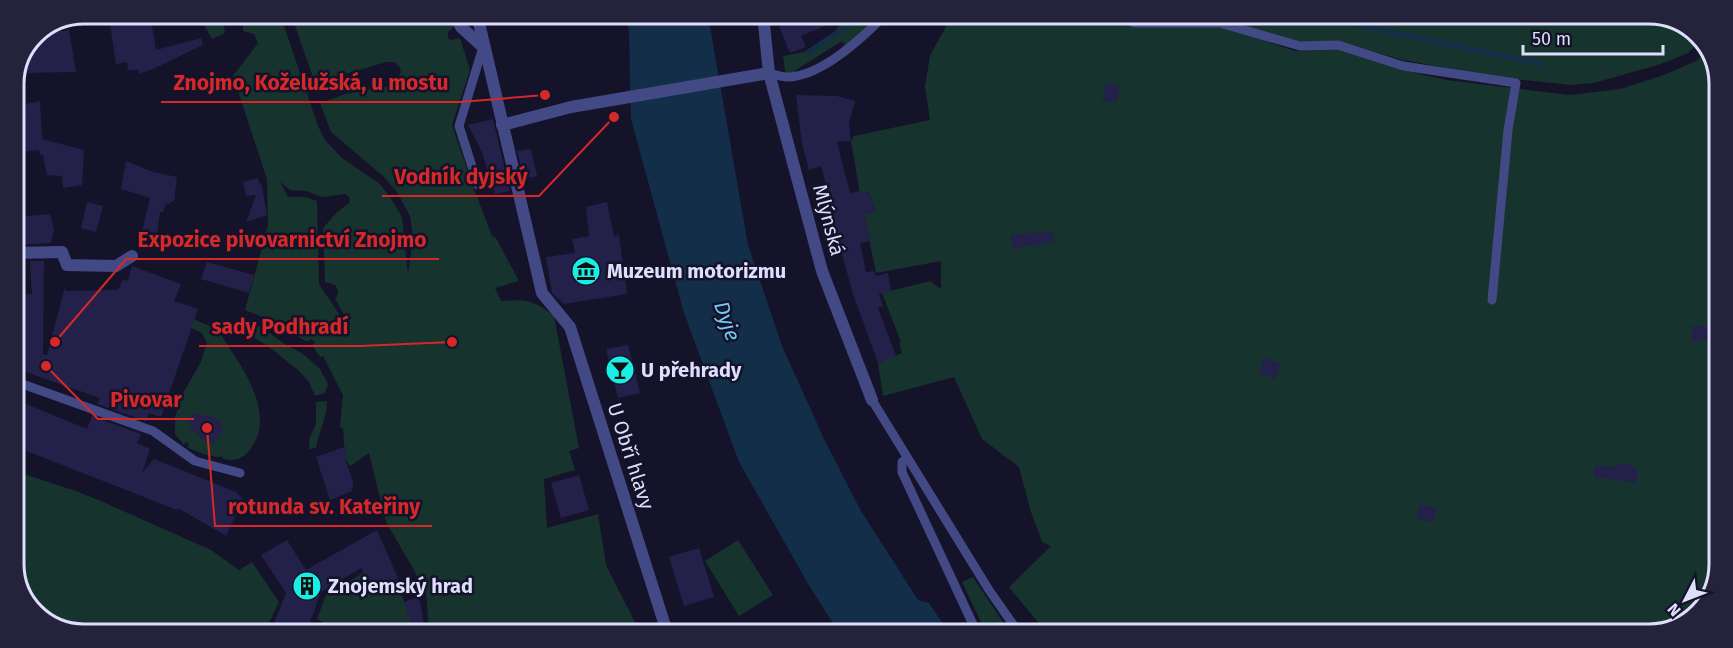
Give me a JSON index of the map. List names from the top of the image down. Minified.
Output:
{"streets":{"street":["Mlýnská","U Obří hlavy"]},"water":["Dyje"],"places":{"other":["Znojmo, Koželužská, u mostu","Vodník dyjský","Expozice pivovarnictví Znojmo","sady Podhradí","Pivovar","rotunda sv. Kateřiny"],"museum":["Muzeum motorizmu"],"bar":["U přehrady"],"building":["Znojemský hrad"]},"scale_bar":"50 m","north":"bottom left"}
